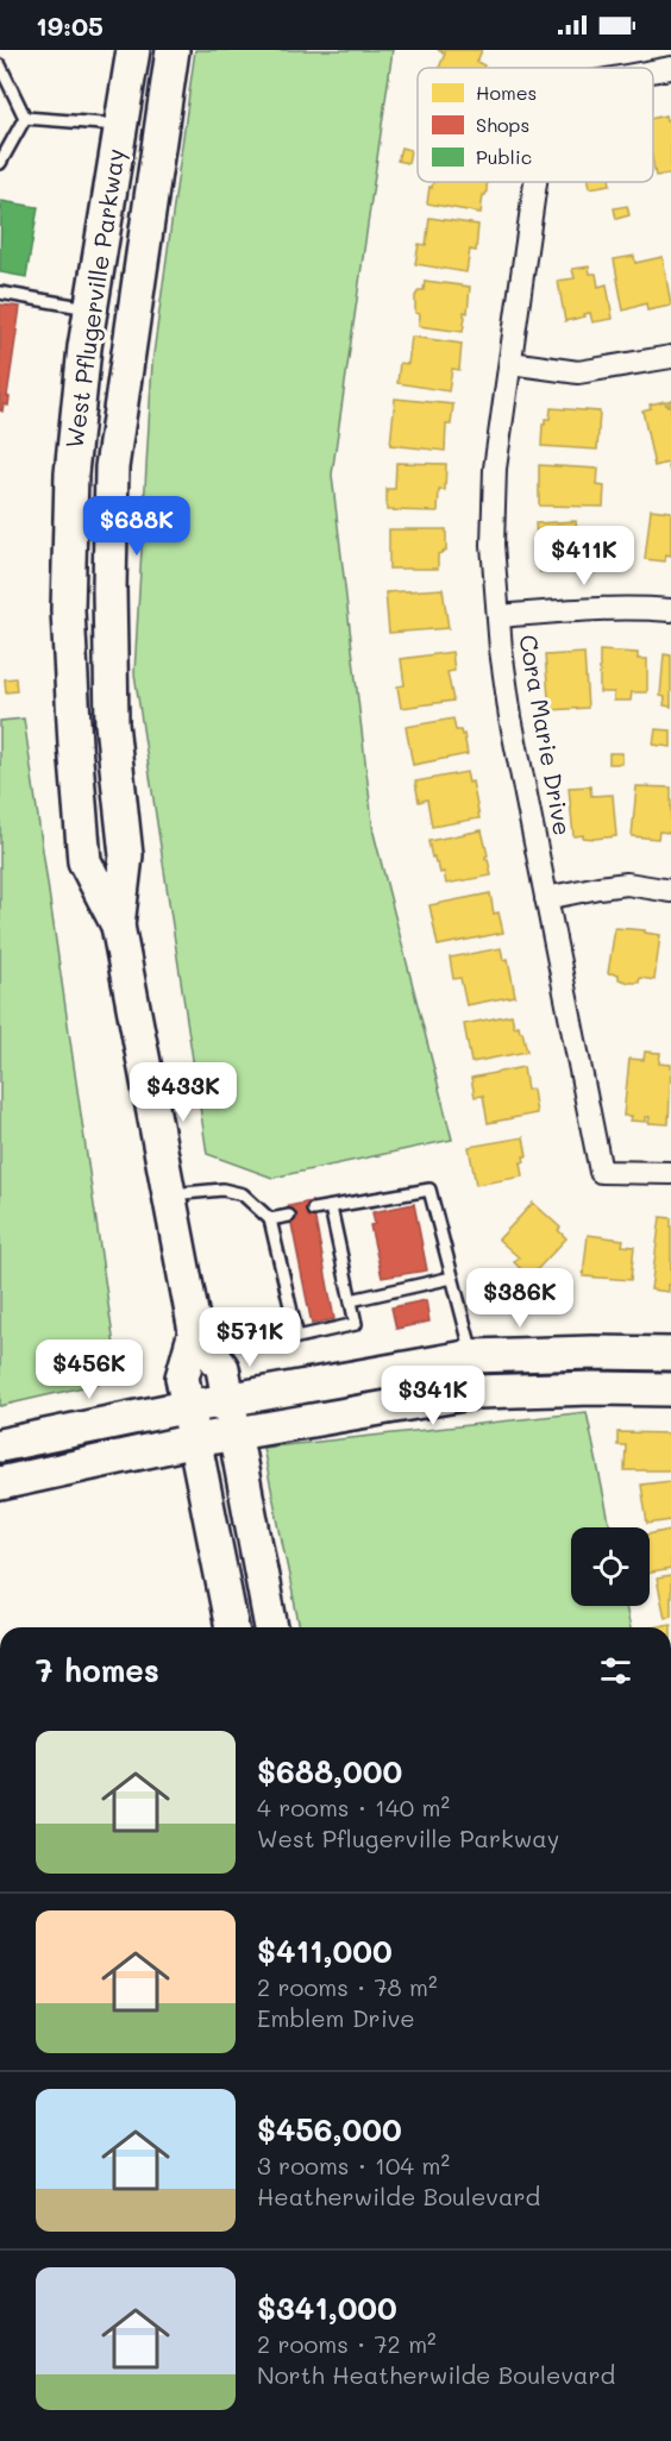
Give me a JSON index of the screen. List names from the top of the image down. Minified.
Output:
{"streets":{"main road":["West Pflugerville Parkway"],"street":["Cora Marie Drive"]},"legend":["Homes","Shops","Public"],"page":{"status":"19:05","price":["$688K","$411K","$433K","$386K","$571K","$456K","$341K"],"heading":"7 homes","list":[{"name":"$688,000","note":"4 rooms · 140 m² · West Pflugerville Parkway"},{"name":"$411,000","note":"2 rooms · 78 m² · Emblem Drive"},{"name":"$456,000","note":"3 rooms · 104 m² · Heatherwilde Boulevard"},{"name":"$341,000","note":"2 rooms · 72 m² · North Heatherwilde Boulevard"}]}}
